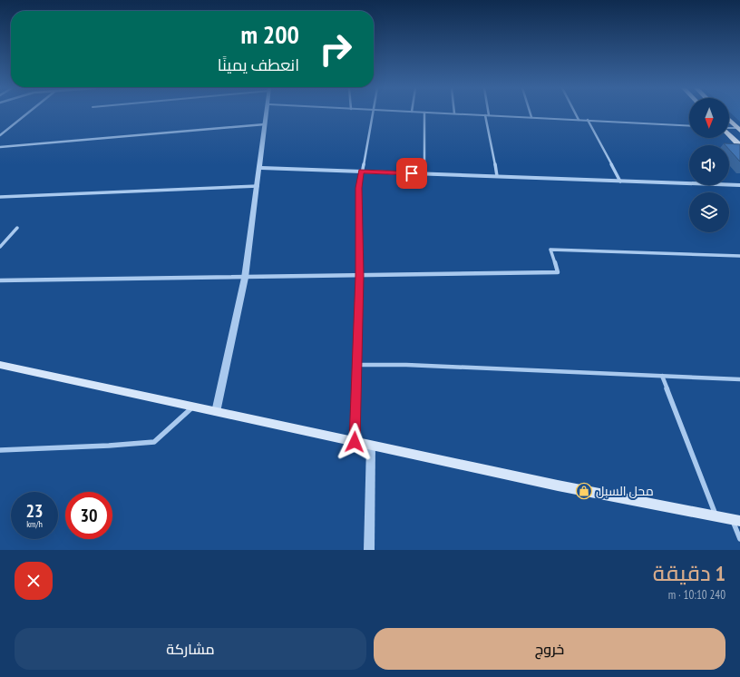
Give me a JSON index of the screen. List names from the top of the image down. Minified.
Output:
{"places":{"shop":["محل السبل"]},"north":"bottom","page":{"turn":["200 m","انعطف يمينًا"],"speed":"23 km/h","limit":"30","heading":["1 دقيقة","240 m · 10:10"],"buttons":["خروج","مشاركة"]}}
